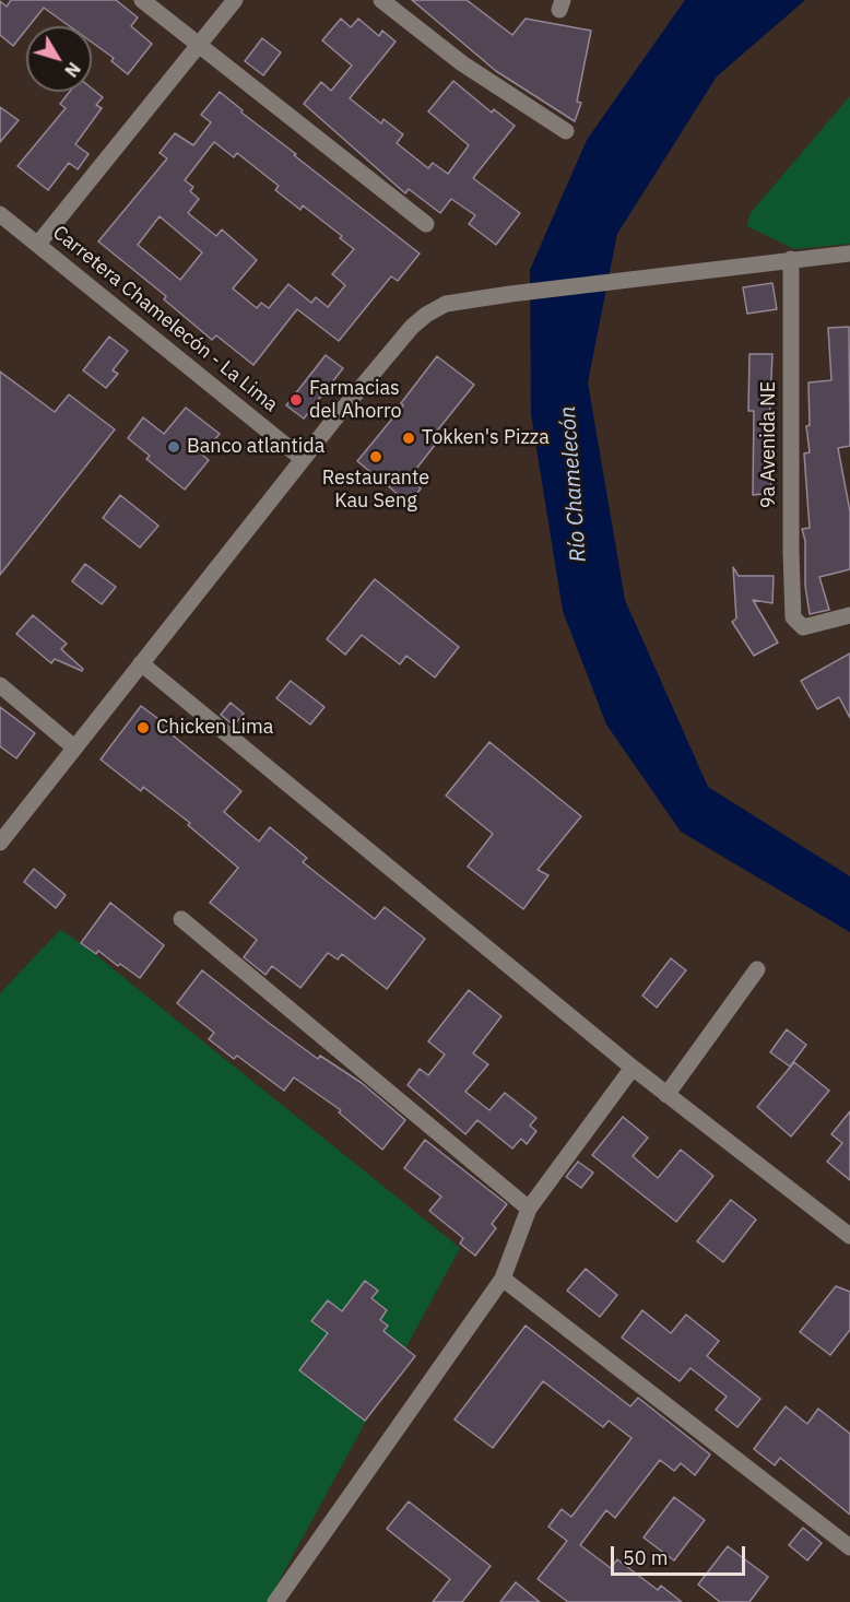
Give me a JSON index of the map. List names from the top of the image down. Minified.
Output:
{"streets":{"street":["Carretera Chamelecón - La Lima","9a Avenida NE"]},"water":["Río Chamelecón"],"places":["Farmacias del Ahorro","Tokken's Pizza","Banco atlantida","Restaurante Kau Seng","Chicken Lima"],"scale_bar":"50 m","north":"bottom right"}
